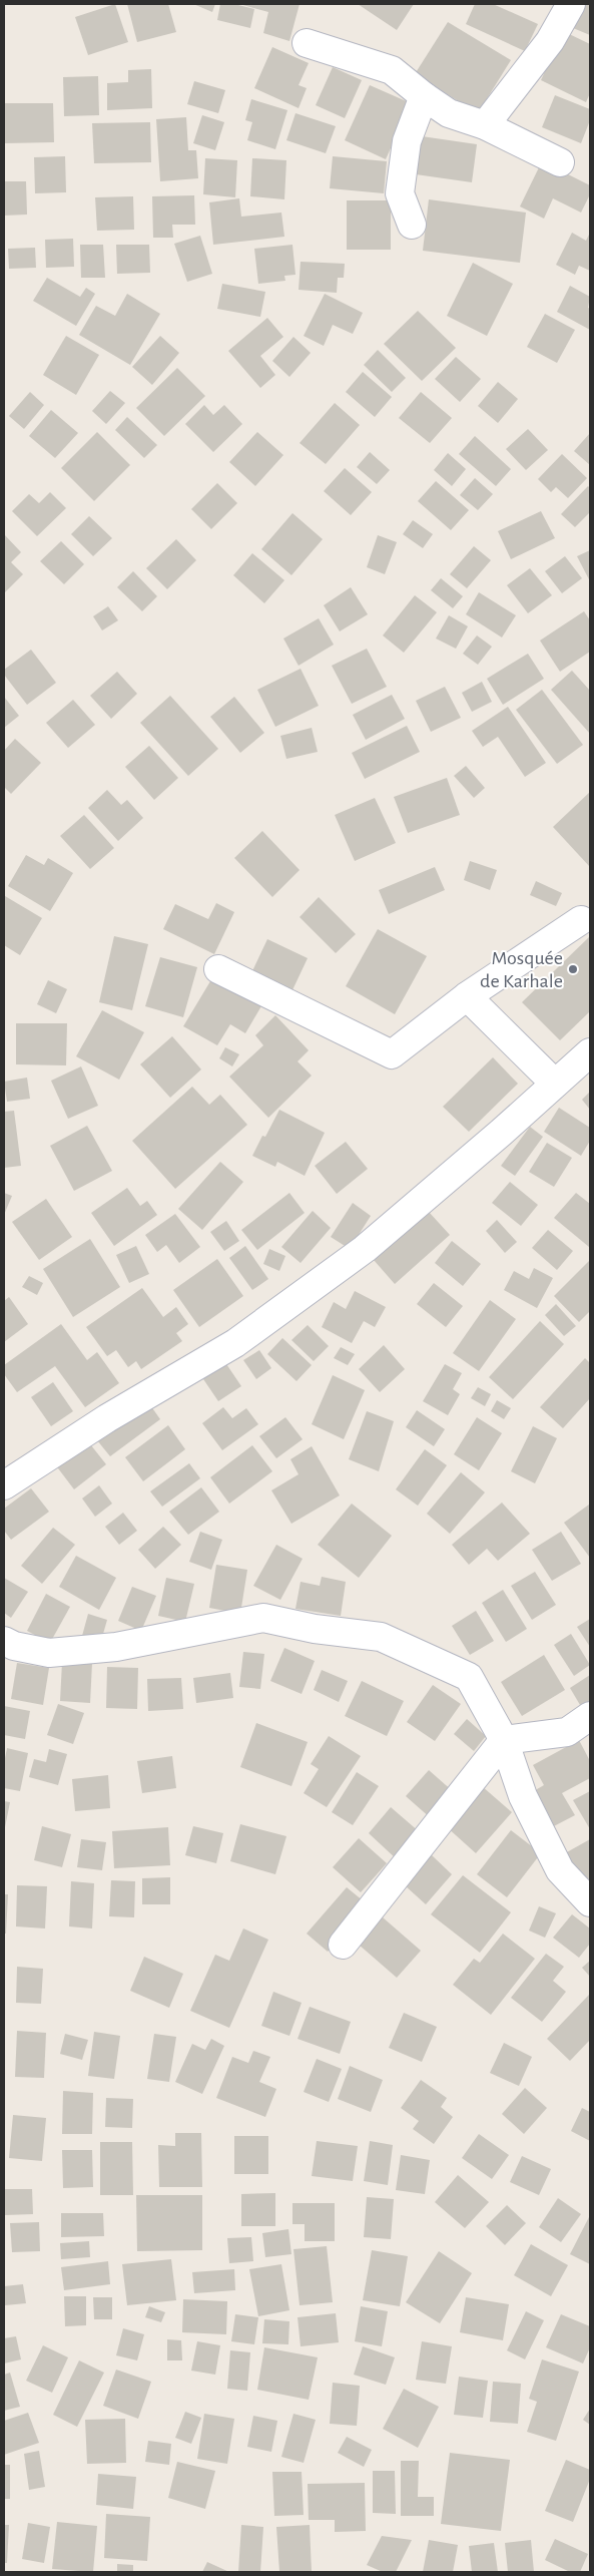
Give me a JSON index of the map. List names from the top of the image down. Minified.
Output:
{"places":["Mosquée de Karhale"]}
